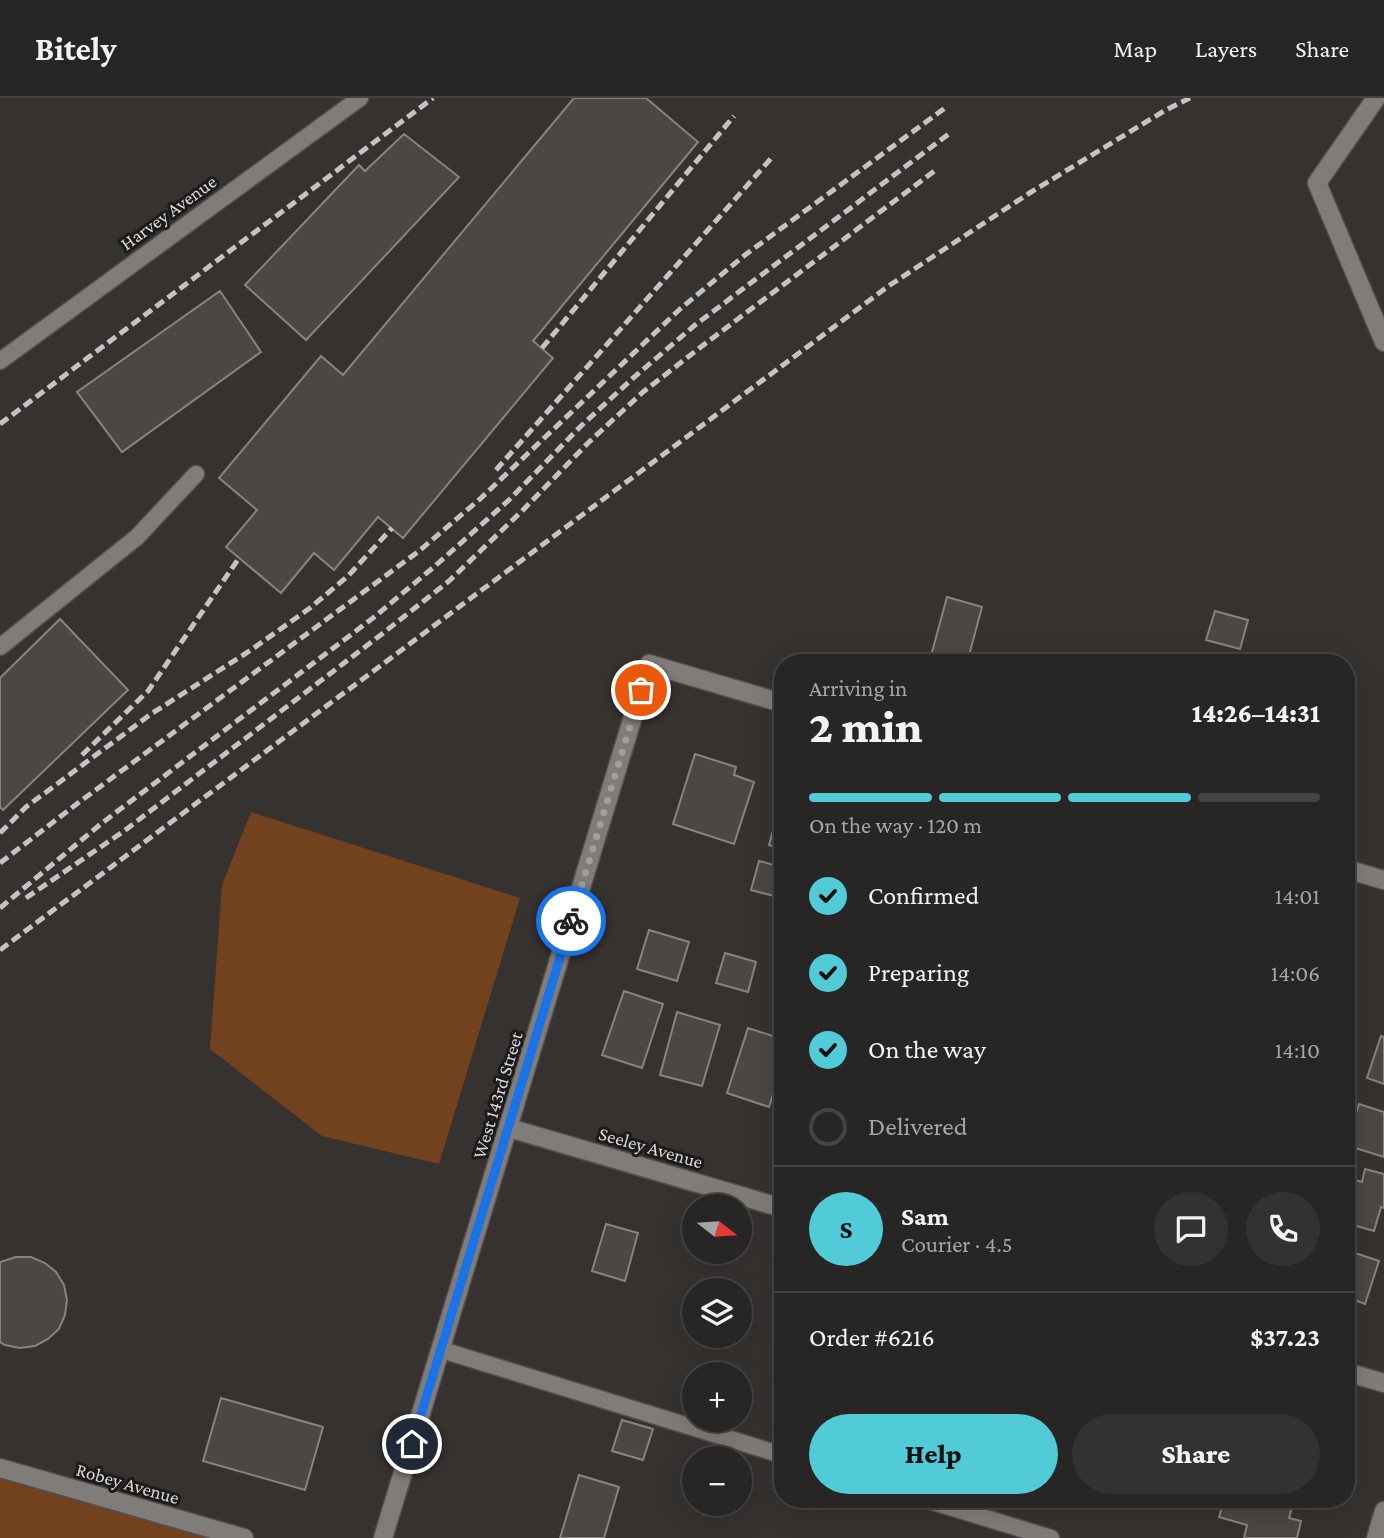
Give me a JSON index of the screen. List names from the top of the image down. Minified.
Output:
{"streets":{"street":["West 143rd Street","Seeley Avenue","Robey Avenue"],"lane":["Harvey Avenue"]},"crossings":[["West 143rd Street","Seeley Avenue"]],"north":"right","page":{"header":"Bitely","nav":["Map","Layers","Share"],"heading":["2 min","Arriving in","14:26–14:31"],"panel":["Sam","Courier · 4.5","Order #6216","$37.23"],"bar":"On the way · 120 m","list":[["Confirmed","14:01"],["Preparing","14:06"],["On the way","14:10"],"Delivered"],"round":"S","map_buttons":["+","−"],"buttons":["Help","Share"]}}
